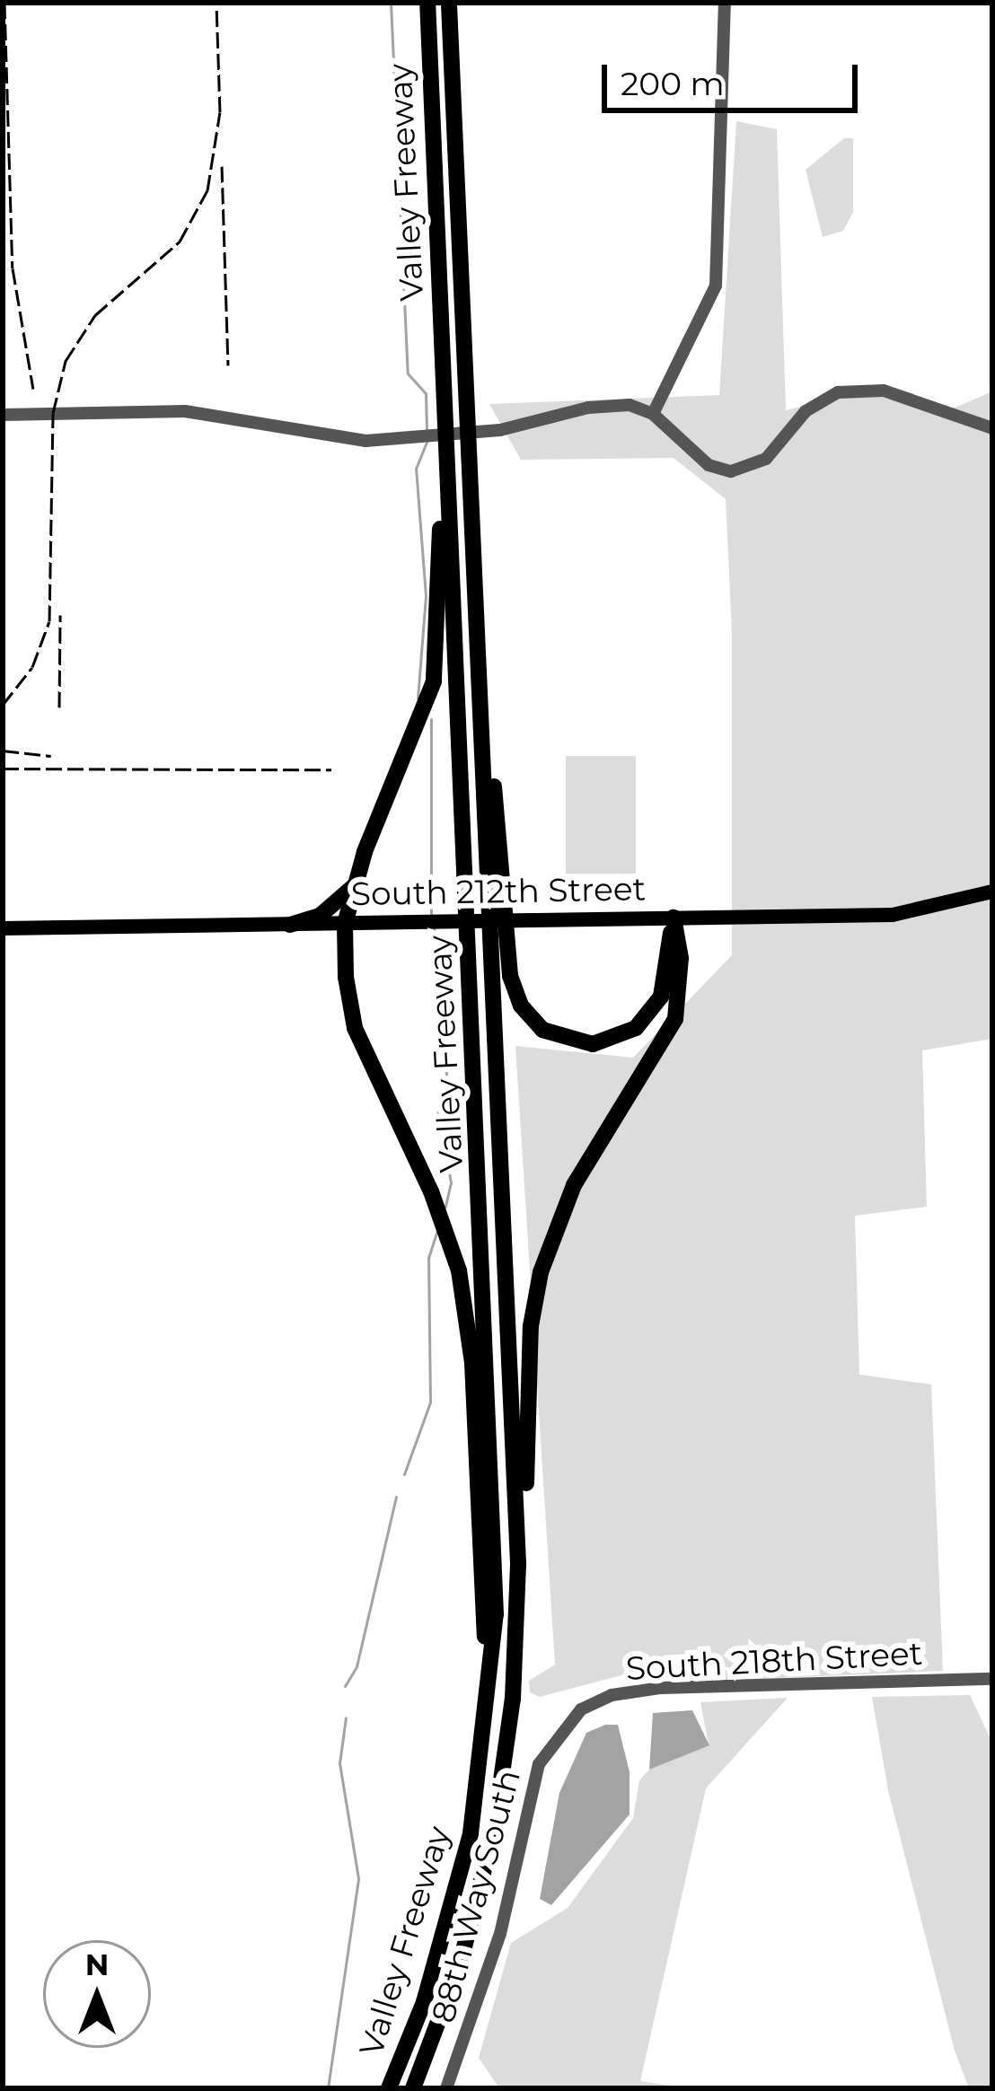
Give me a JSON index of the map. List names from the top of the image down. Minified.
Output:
{"streets":{"highway":["Valley Freeway"],"main road":["South 212th Street"],"street":["South 218th Street","88th Way South"]},"crossings":[["South 218th Street","88th Way South"]],"scale_bar":"200 m","north":"top"}
